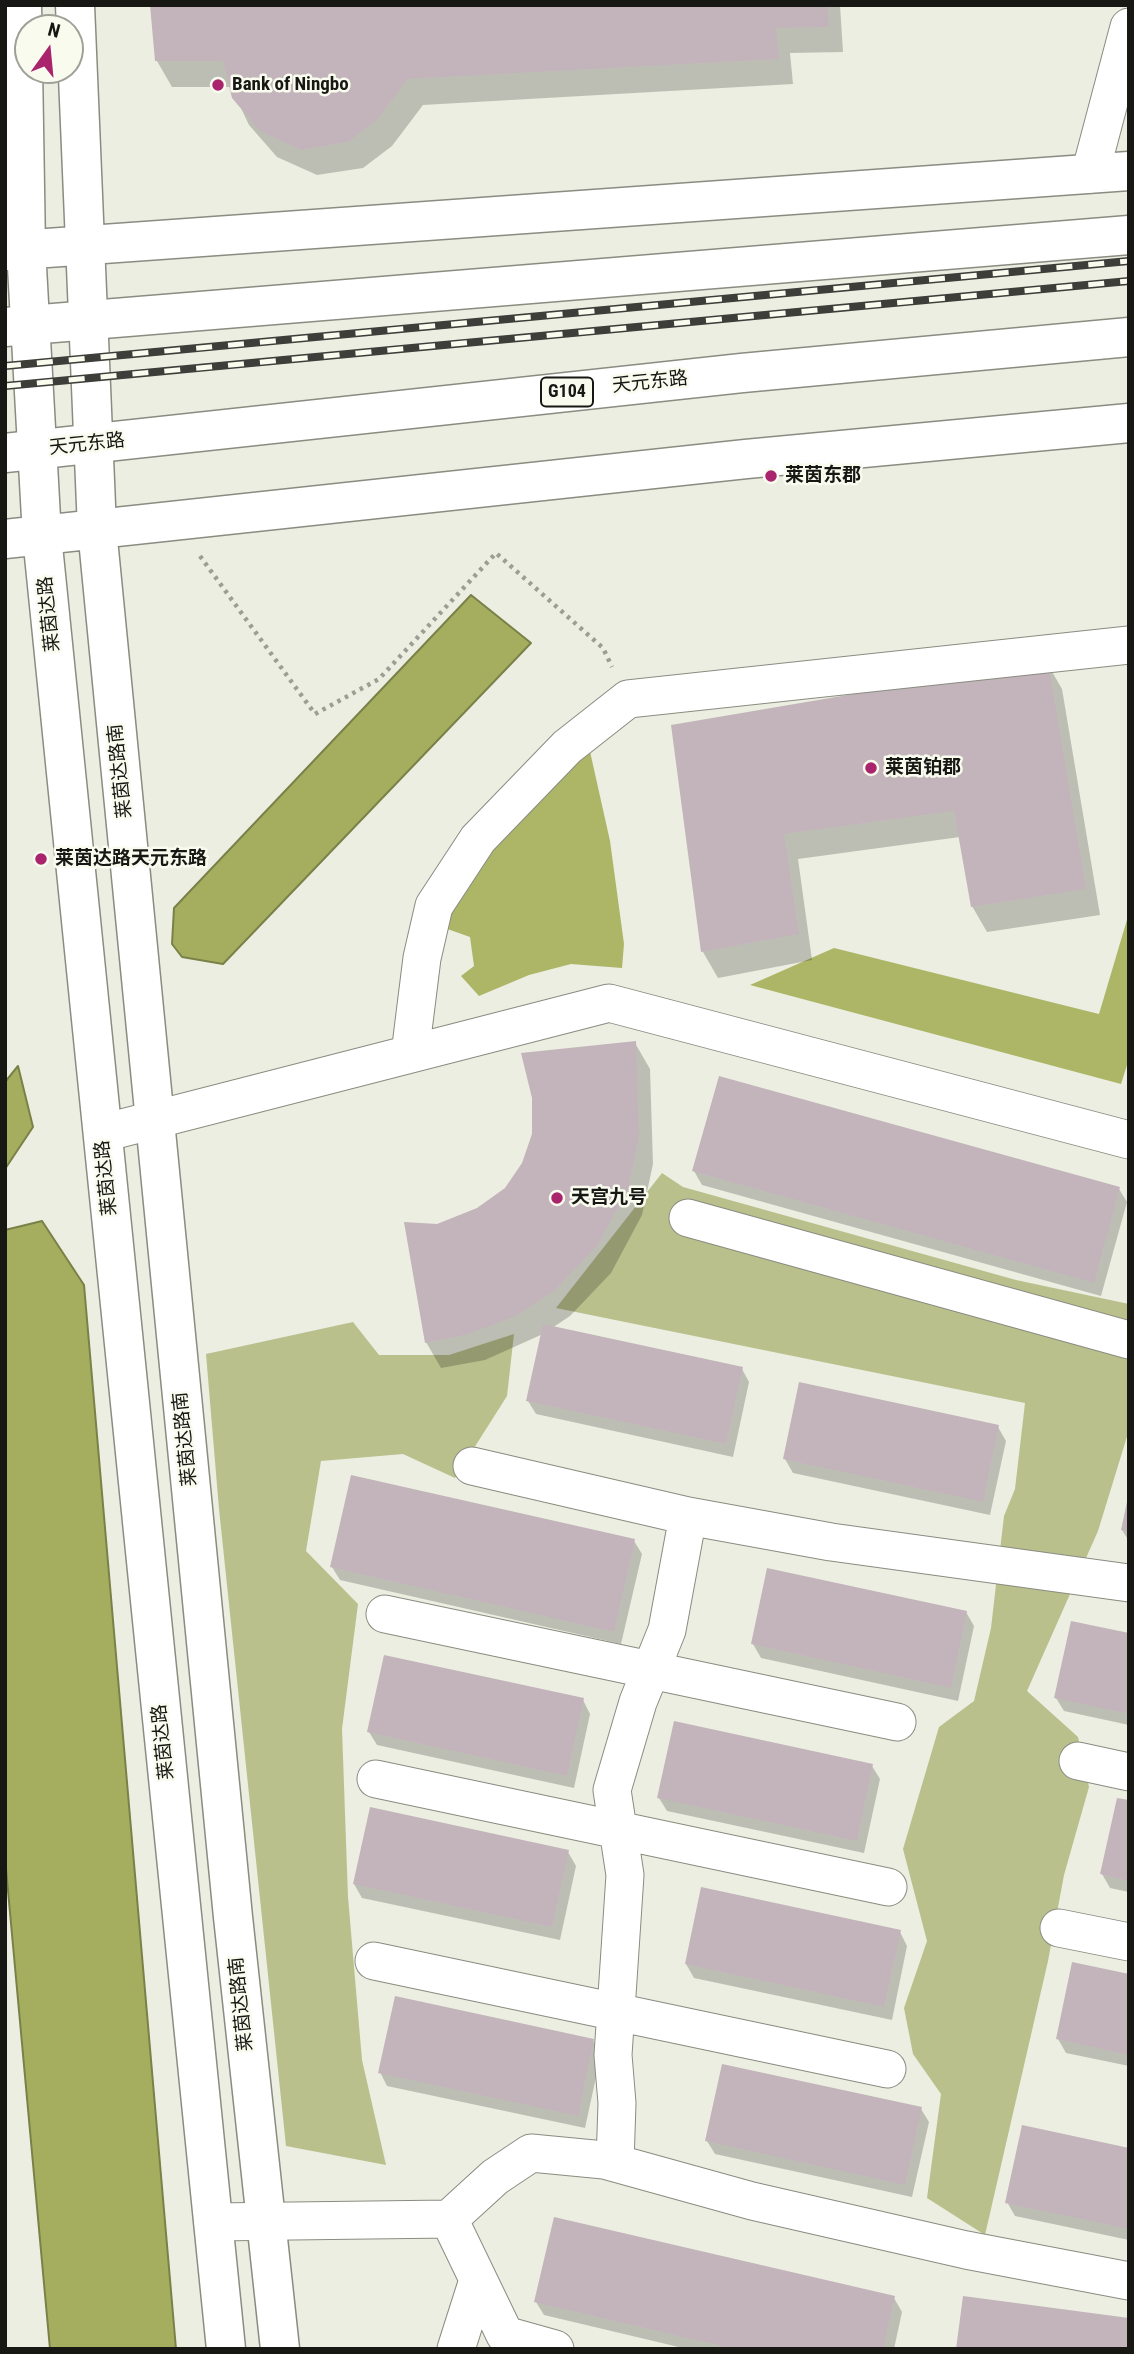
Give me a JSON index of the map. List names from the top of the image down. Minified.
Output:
{"streets":{"main road":["天元东路","G104","莱茵达路","莱茵达路南"]},"crossings":[["天元东路","莱茵达路"],["天元东路","莱茵达路南"]],"places":["Bank of Ningbo","莱茵东郡","莱茵铂郡","莱茵达路天元东路","天宫九号"],"north":"top"}
